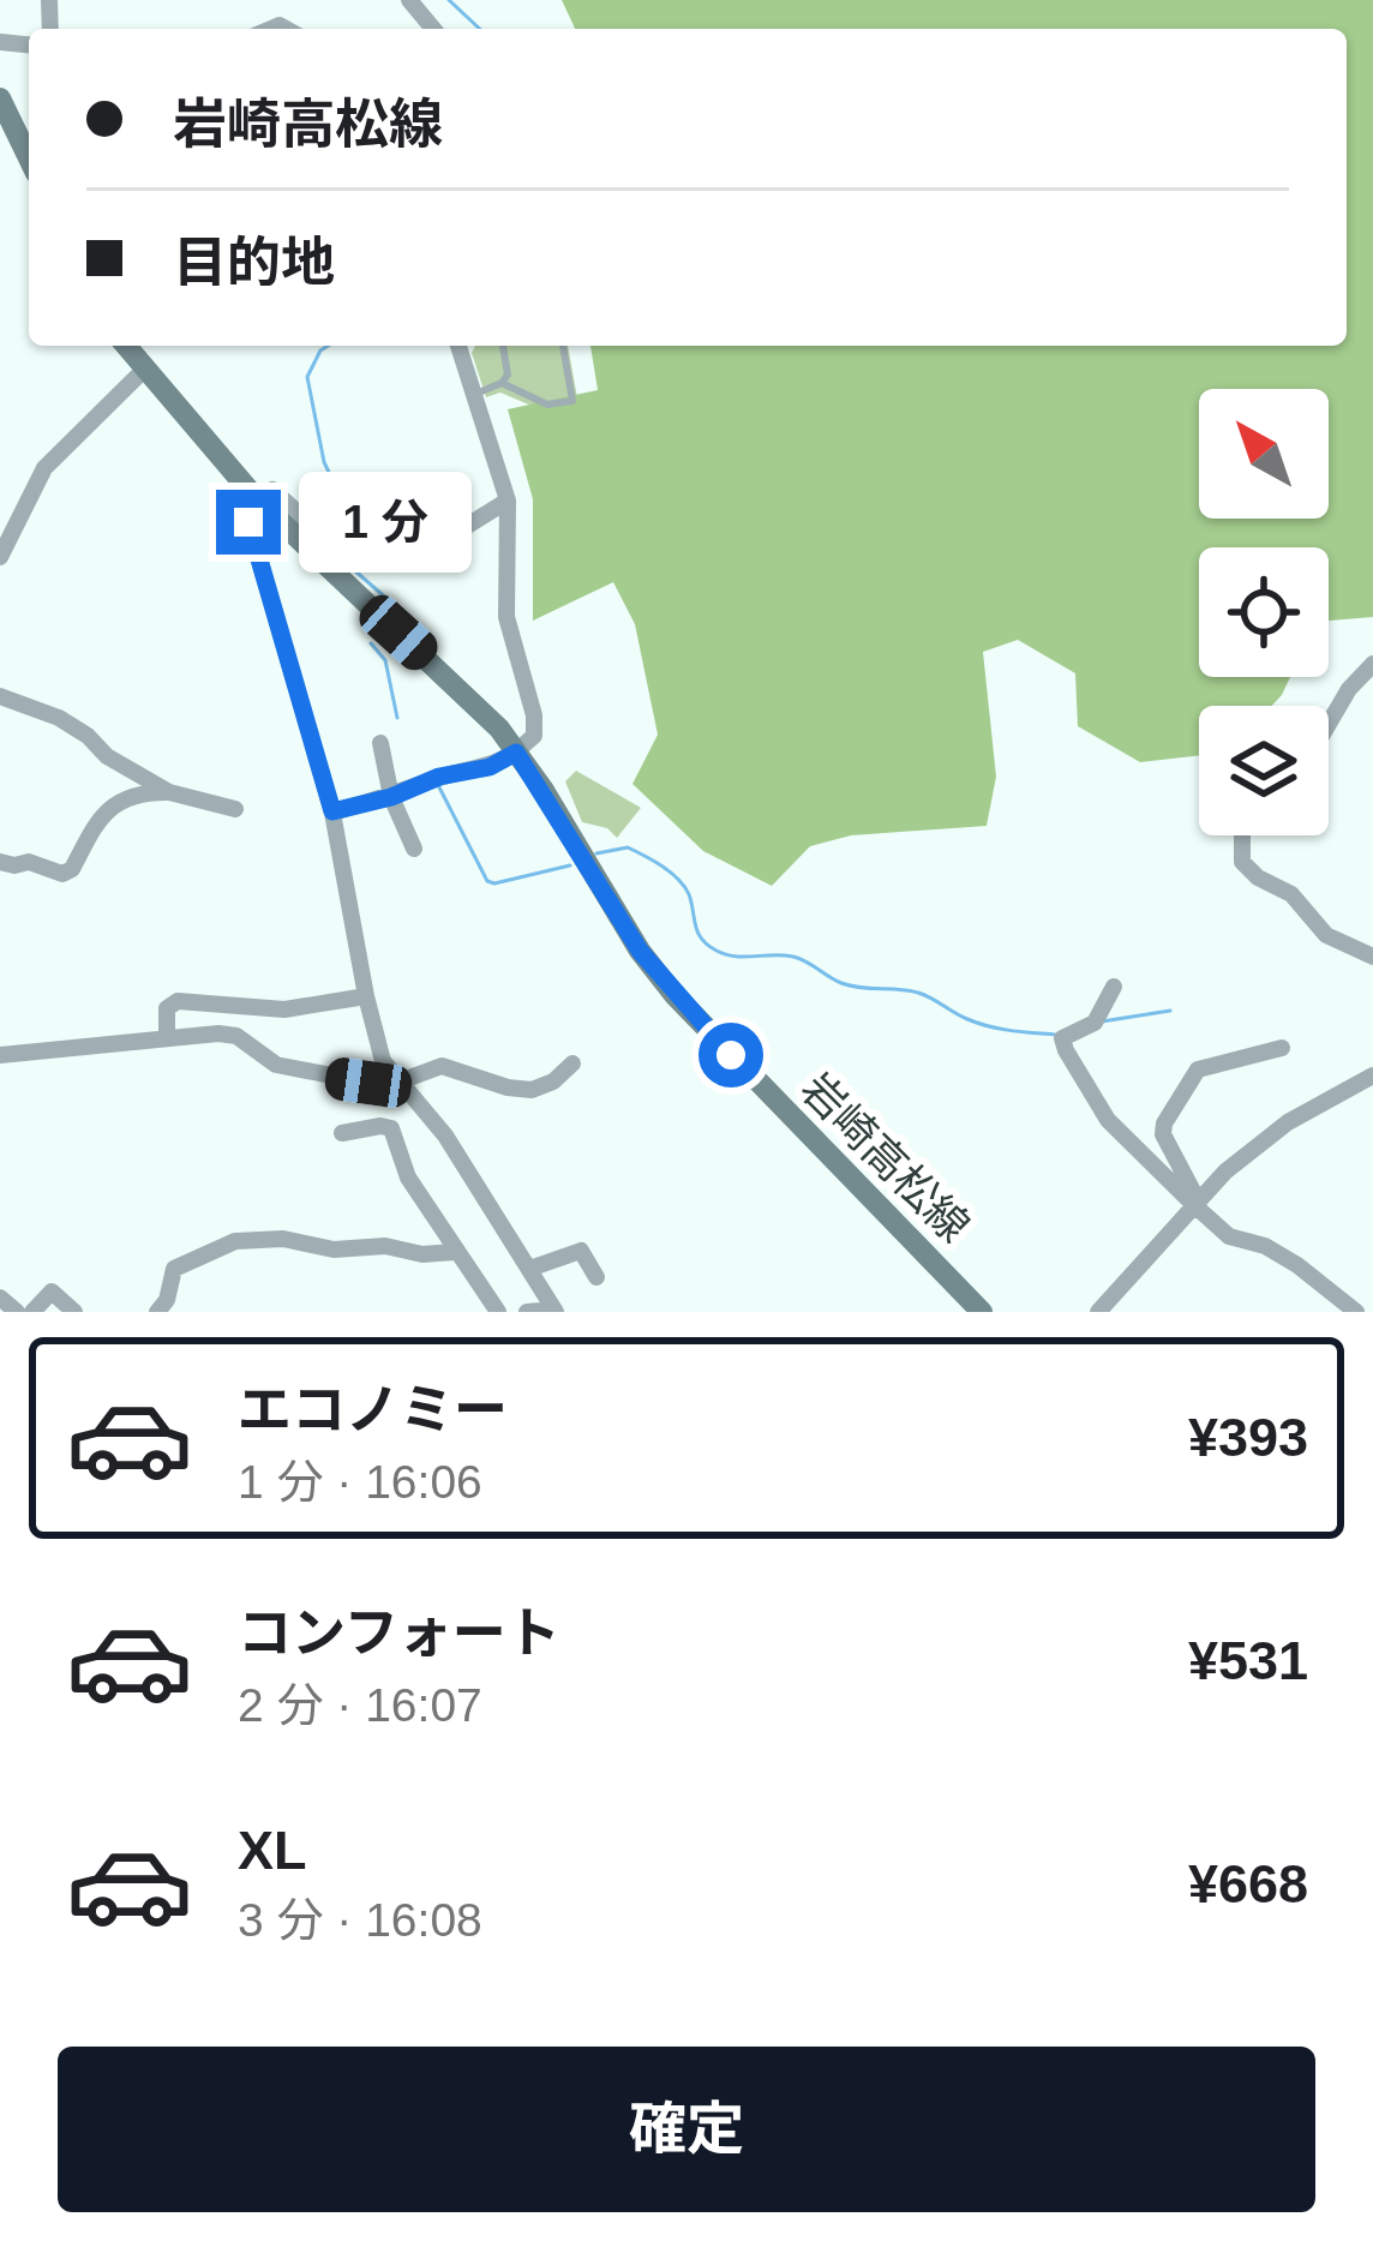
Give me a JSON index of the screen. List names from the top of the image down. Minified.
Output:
{"streets":{"main road":["岩崎高松線"]},"north":"top left","page":{"banner":["岩崎高松線","目的地"],"bubble":"1 分","list":[{"name":"エコノミー","note":"1 分 · 16:06","value":"¥393"},{"name":"コンフォート","note":"2 分 · 16:07","value":"¥531"},{"name":"XL","note":"3 分 · 16:08","value":"¥668"}],"buttons":"確定"}}
